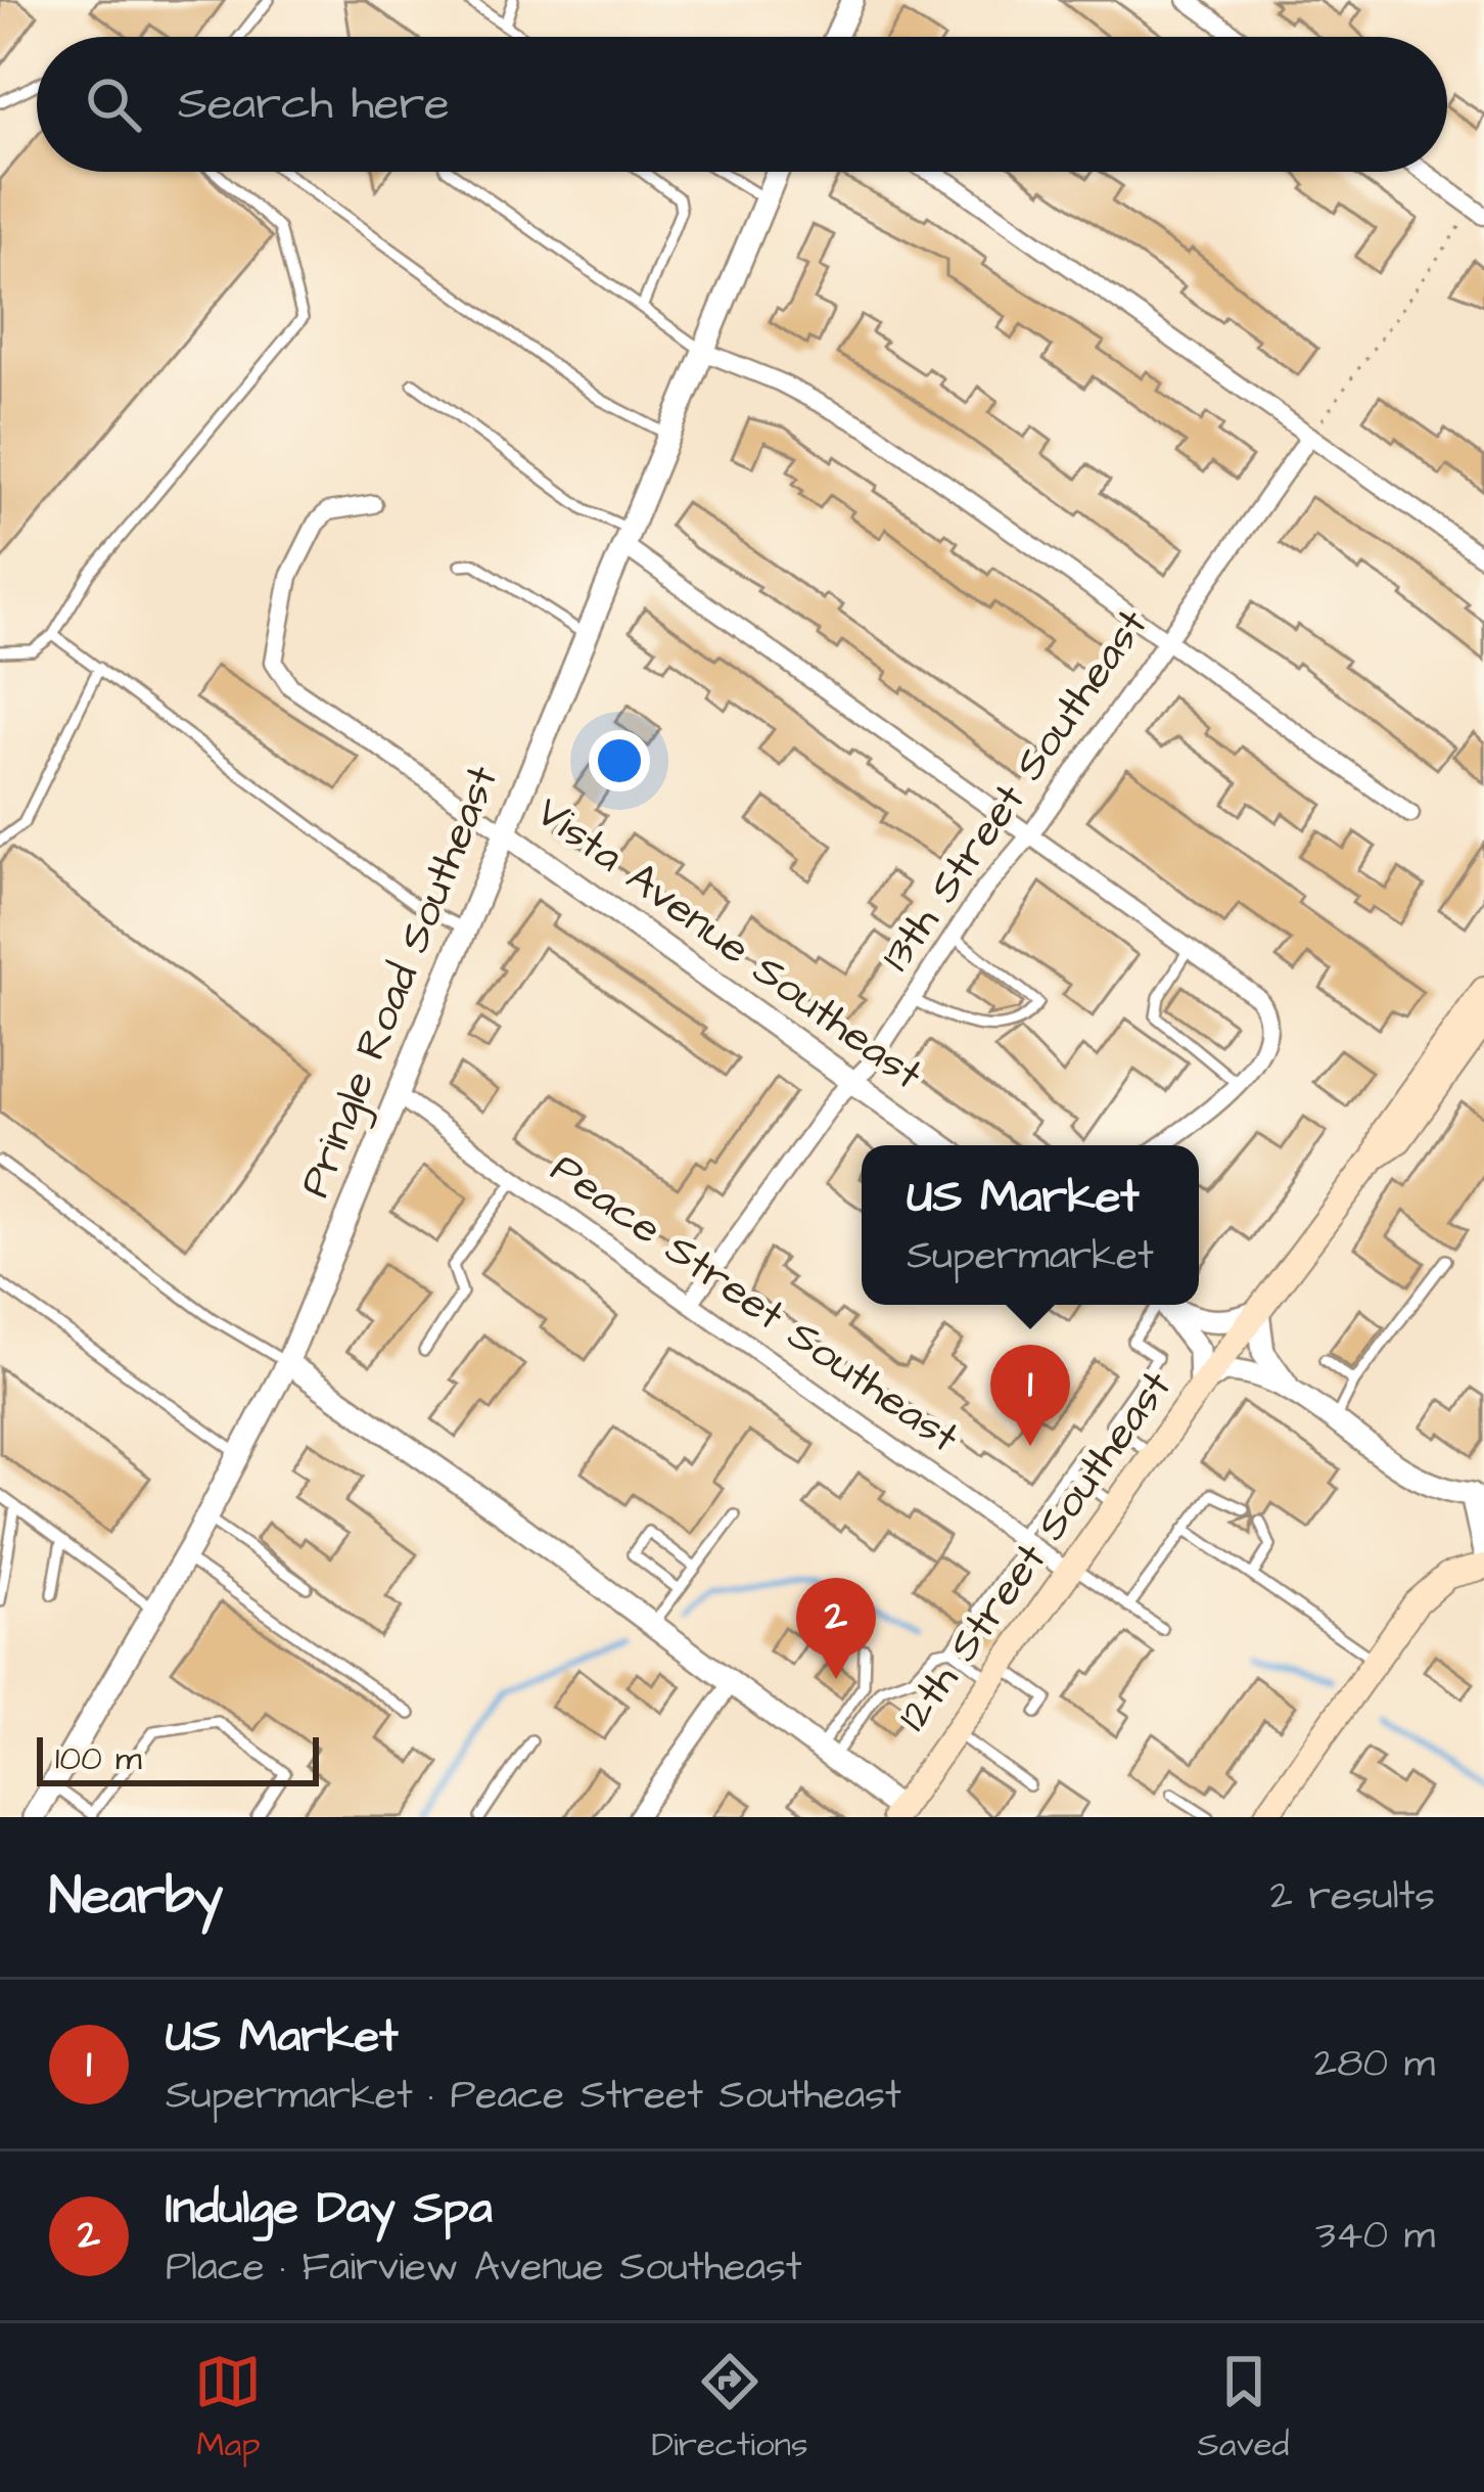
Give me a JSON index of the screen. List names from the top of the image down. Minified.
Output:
{"streets":{"main road":["12th Street Southeast"],"street":["13th Street Southeast","Vista Avenue Southeast","Pringle Road Southeast","Peace Street Southeast"]},"crossings":[["13th Street Southeast","Vista Avenue Southeast"],["13th Street Southeast","Peace Street Southeast"],["Vista Avenue Southeast","Pringle Road Southeast"],["Pringle Road Southeast","Peace Street Southeast"],["Peace Street Southeast","12th Street Southeast"]],"scale_bar":"100 m","page":{"search":"Search here","popup":["US Market","Supermarket"],"pins":["1","2"],"scale":"100 m","heading":["Nearby","2 results"],"list":[{"mark":"1","name":"US Market","note":"Supermarket · Peace Street Southeast","value":"280 m"},{"mark":"2","name":"Indulge Day Spa","note":"Place · Fairview Avenue Southeast","value":"340 m"}],"nav":["Map","Directions","Saved"]}}
